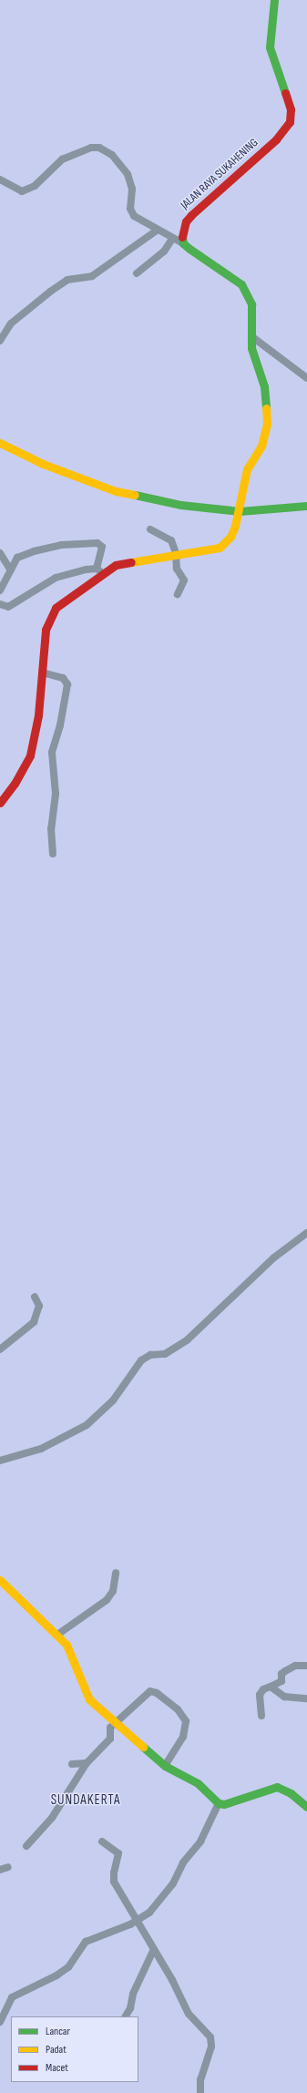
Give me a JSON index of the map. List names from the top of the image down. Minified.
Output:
{"streets":{"main road":["JALAN RAYA SUKAHENING"]},"districts":["SUNDAKERTA"],"legend":["Lancar","Padat","Macet"]}
